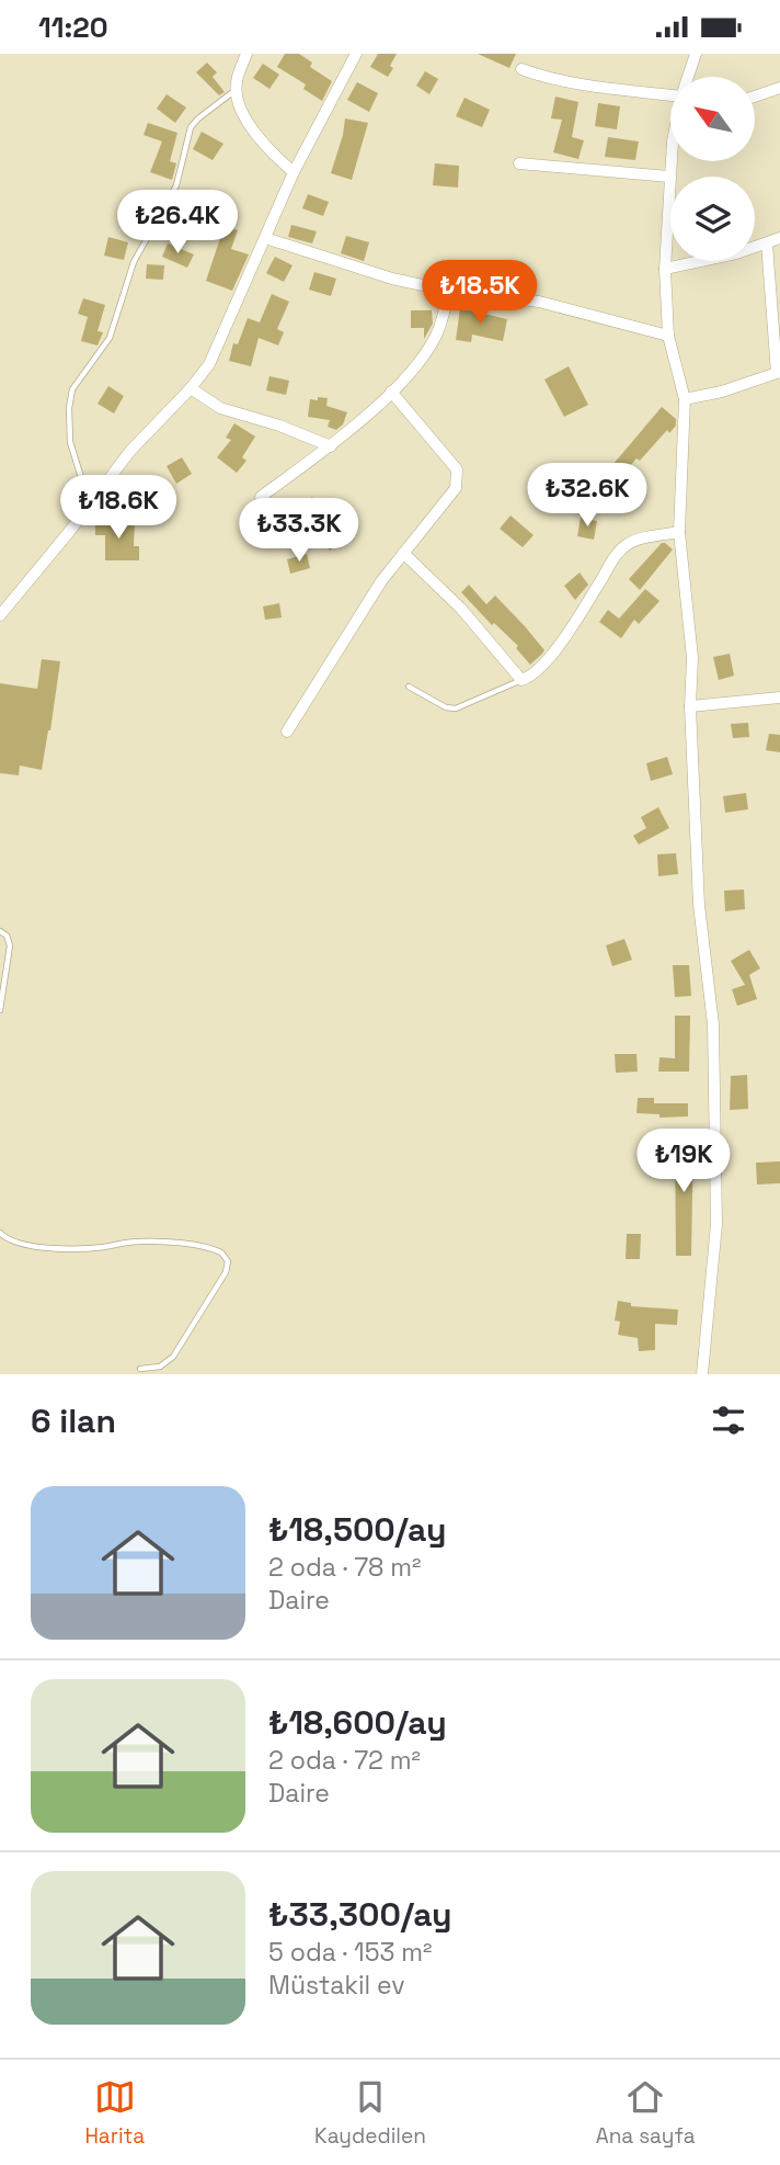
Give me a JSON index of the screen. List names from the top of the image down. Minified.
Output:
{"north":"top left","page":{"status":"11:20","price":["₺26.4K","₺18.5K","₺32.6K","₺18.6K","₺33.3K","₺19K"],"heading":"6 ilan","list":[{"name":"₺18,500/ay","note":"2 oda · 78 m² · Daire"},{"name":"₺18,600/ay","note":"2 oda · 72 m² · Daire"},{"name":"₺33,300/ay","note":"5 oda · 153 m² · Müstakil ev"}],"tabs":["Harita","Kaydedilen","Ana sayfa"]}}
